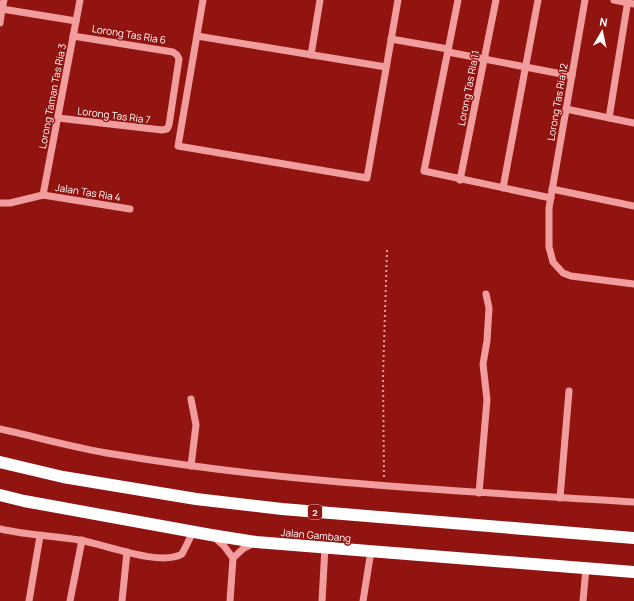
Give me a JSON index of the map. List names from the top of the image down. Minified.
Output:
{"streets":{"highway":["2","Jalan Gambang"],"street":["Lorong Tas Ria 6","Lorong Tas Ria 11","Lorong Taman Tas Ria 3","Lorong Tas Ria 12","Lorong Tas Ria 7","Jalan Tas Ria 4"]},"crossings":[["Lorong Tas Ria 6","Lorong Taman Tas Ria 3"],["Lorong Tas Ria 6","Lorong Tas Ria 7"],["Lorong Taman Tas Ria 3","Lorong Tas Ria 7"],["Lorong Taman Tas Ria 3","Jalan Tas Ria 4"]],"north":"top"}
